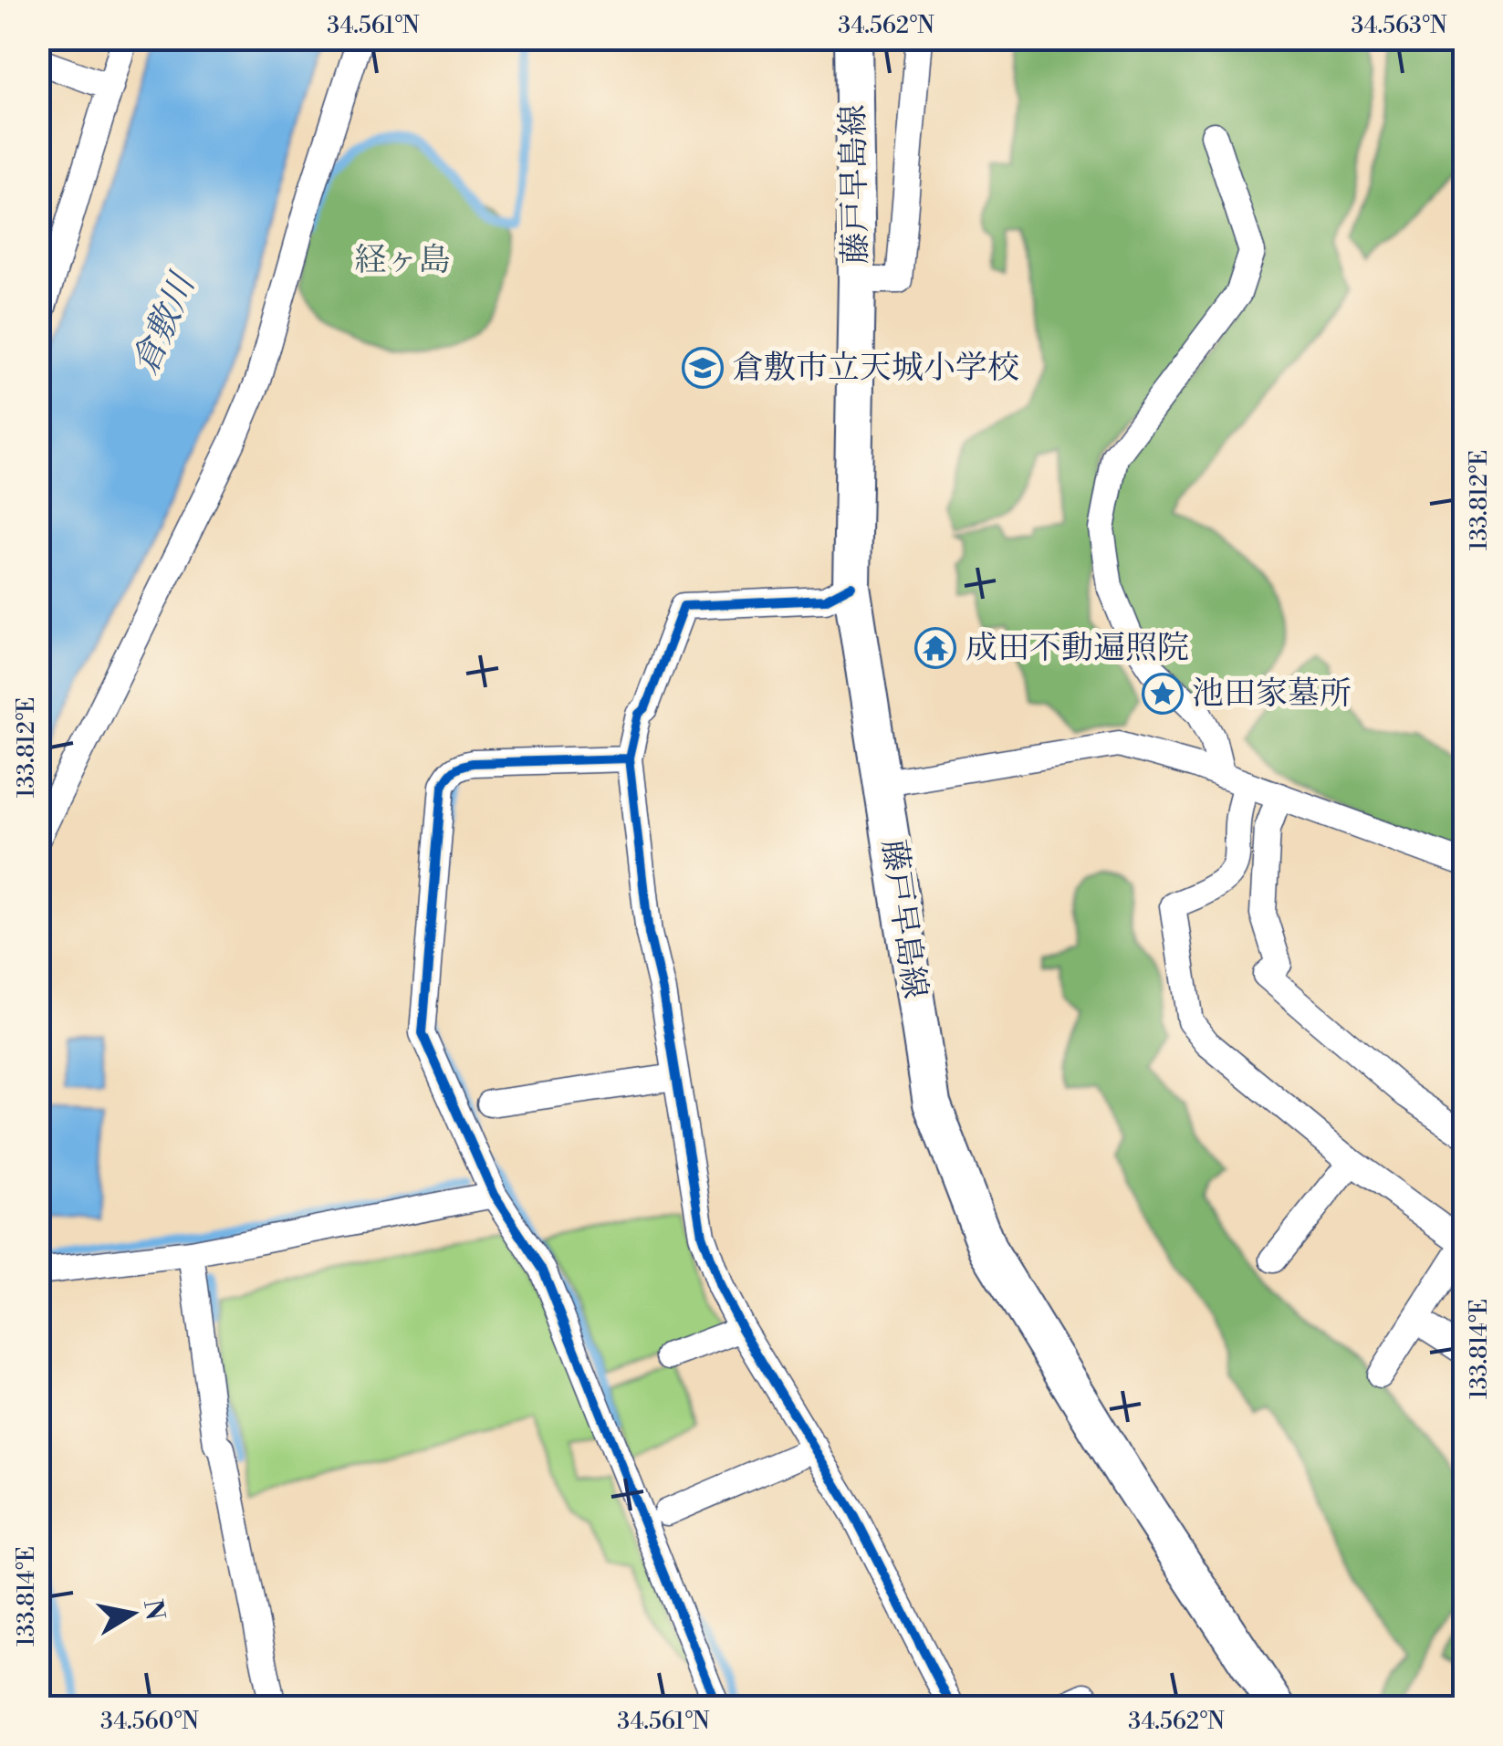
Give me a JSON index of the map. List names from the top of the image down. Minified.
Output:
{"streets":{"main road":["藤戸早島線"]},"water":["倉敷川"],"parks":["経ヶ島"],"places":{"school or university":["倉敷市立天城小学校"],"temple":["成田不動遍照院"],"place":["池田家墓所"]},"north":"right","coordinates":["34.561°N","34.562°N","34.563°N","133.812°E","133.814°E","34.560°N"]}
